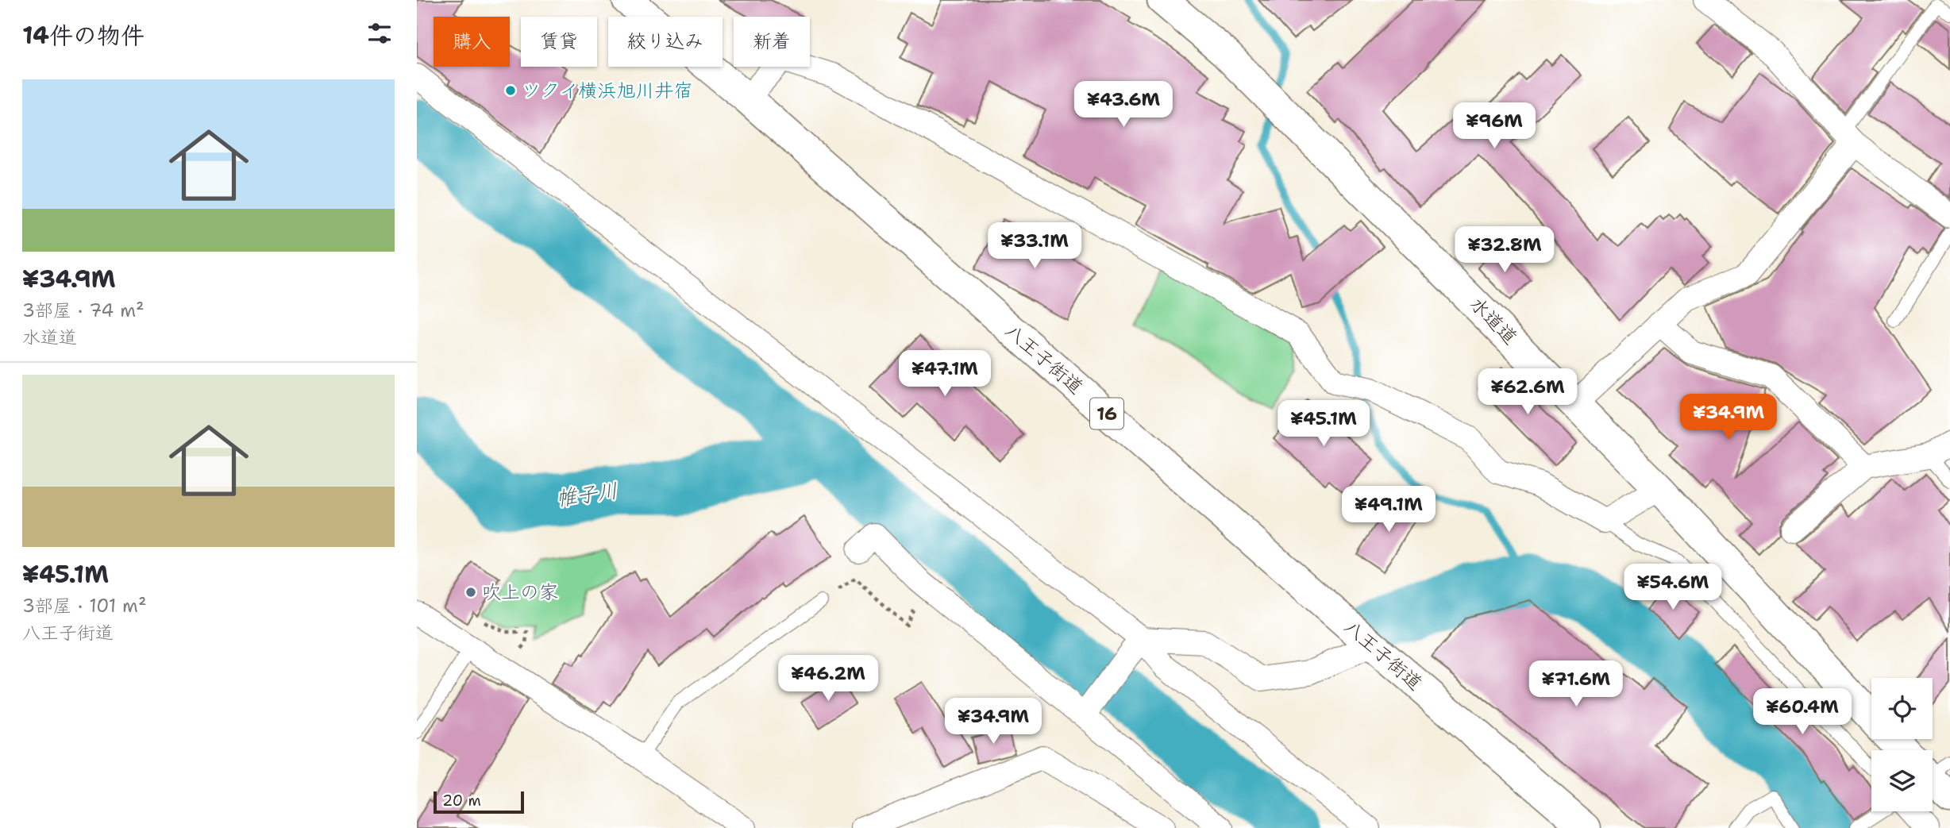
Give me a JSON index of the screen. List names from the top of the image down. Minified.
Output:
{"streets":{"main road":["水道道","八王子街道","16"]},"water":["帷子川"],"places":["ツクイ横浜旭川井宿","吹上の家"],"scale_bar":"20 m","page":{"heading":"14件の物件","chip":["購入","賃貸","絞り込み","新着"],"list":[{"name":"¥34.9M","note":"3部屋 · 74 m² · 水道道"},{"name":"¥45.1M","note":"3部屋 · 101 m² · 八王子街道"}],"price":["¥43.6M","¥96M","¥33.1M","¥32.8M","¥47.1M","¥62.6M","¥34.9M","¥45.1M","¥49.1M","¥54.6M","¥46.2M","¥71.6M","¥60.4M","¥34.9M"],"scale":"20 m"}}
